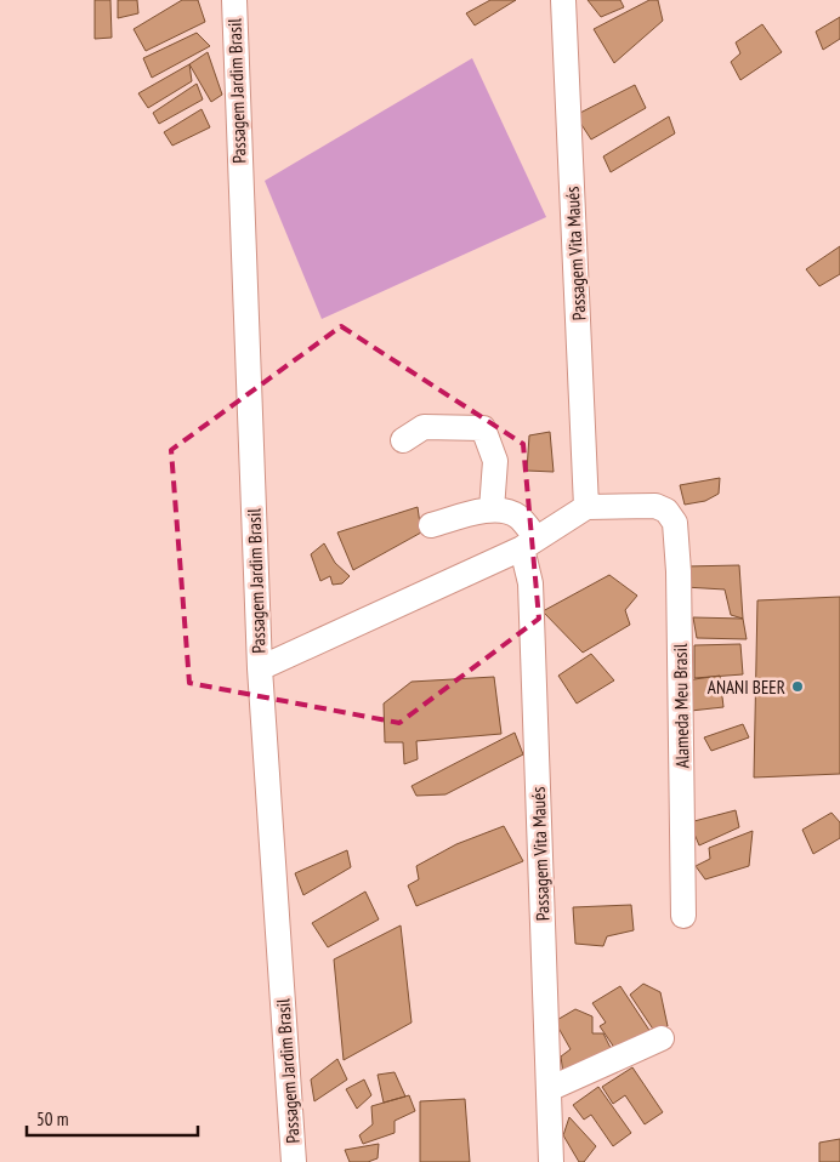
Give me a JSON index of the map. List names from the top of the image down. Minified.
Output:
{"streets":{"street":["Passagem Jardim Brasil","Passagem Vita Maués","Alameda Meu Brasil"]},"crossings":[["Passagem Vita Maués","Alameda Meu Brasil"]],"places":["ANANI BEER"],"scale_bar":"50 m"}
